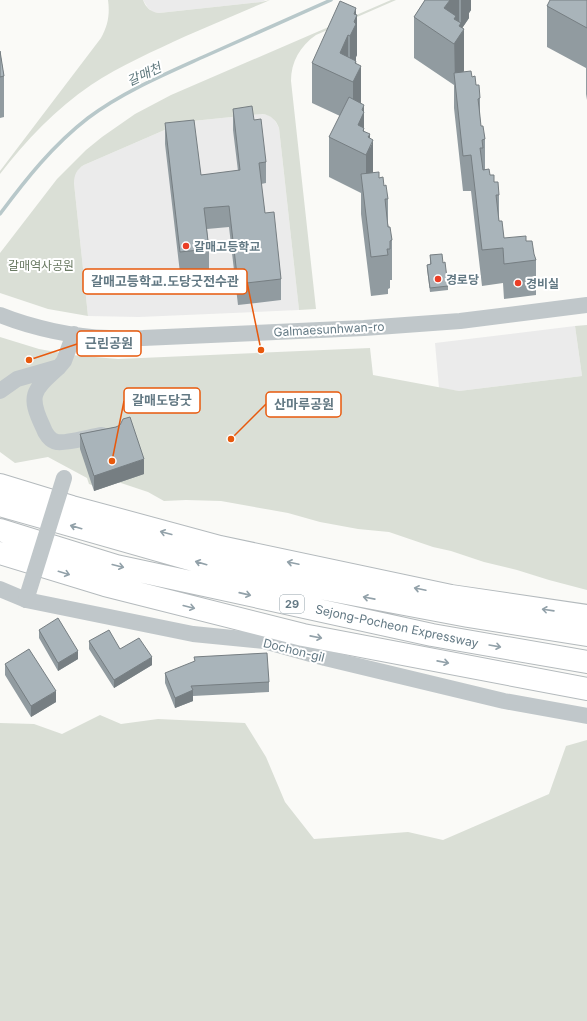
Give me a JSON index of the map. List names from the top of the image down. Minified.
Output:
{"streets":{"highway":["29","Sejong-Pocheon Expressway"],"street":["Galmaesunhwan-ro","Dochon-gil"]},"water":["갈매천"],"parks":["갈매역사공원"],"places":["갈매고등학교","경로당","경비실","갈매고등학교.도당굿전수관","근린공원","산마루공원","갈매도당굿"]}
